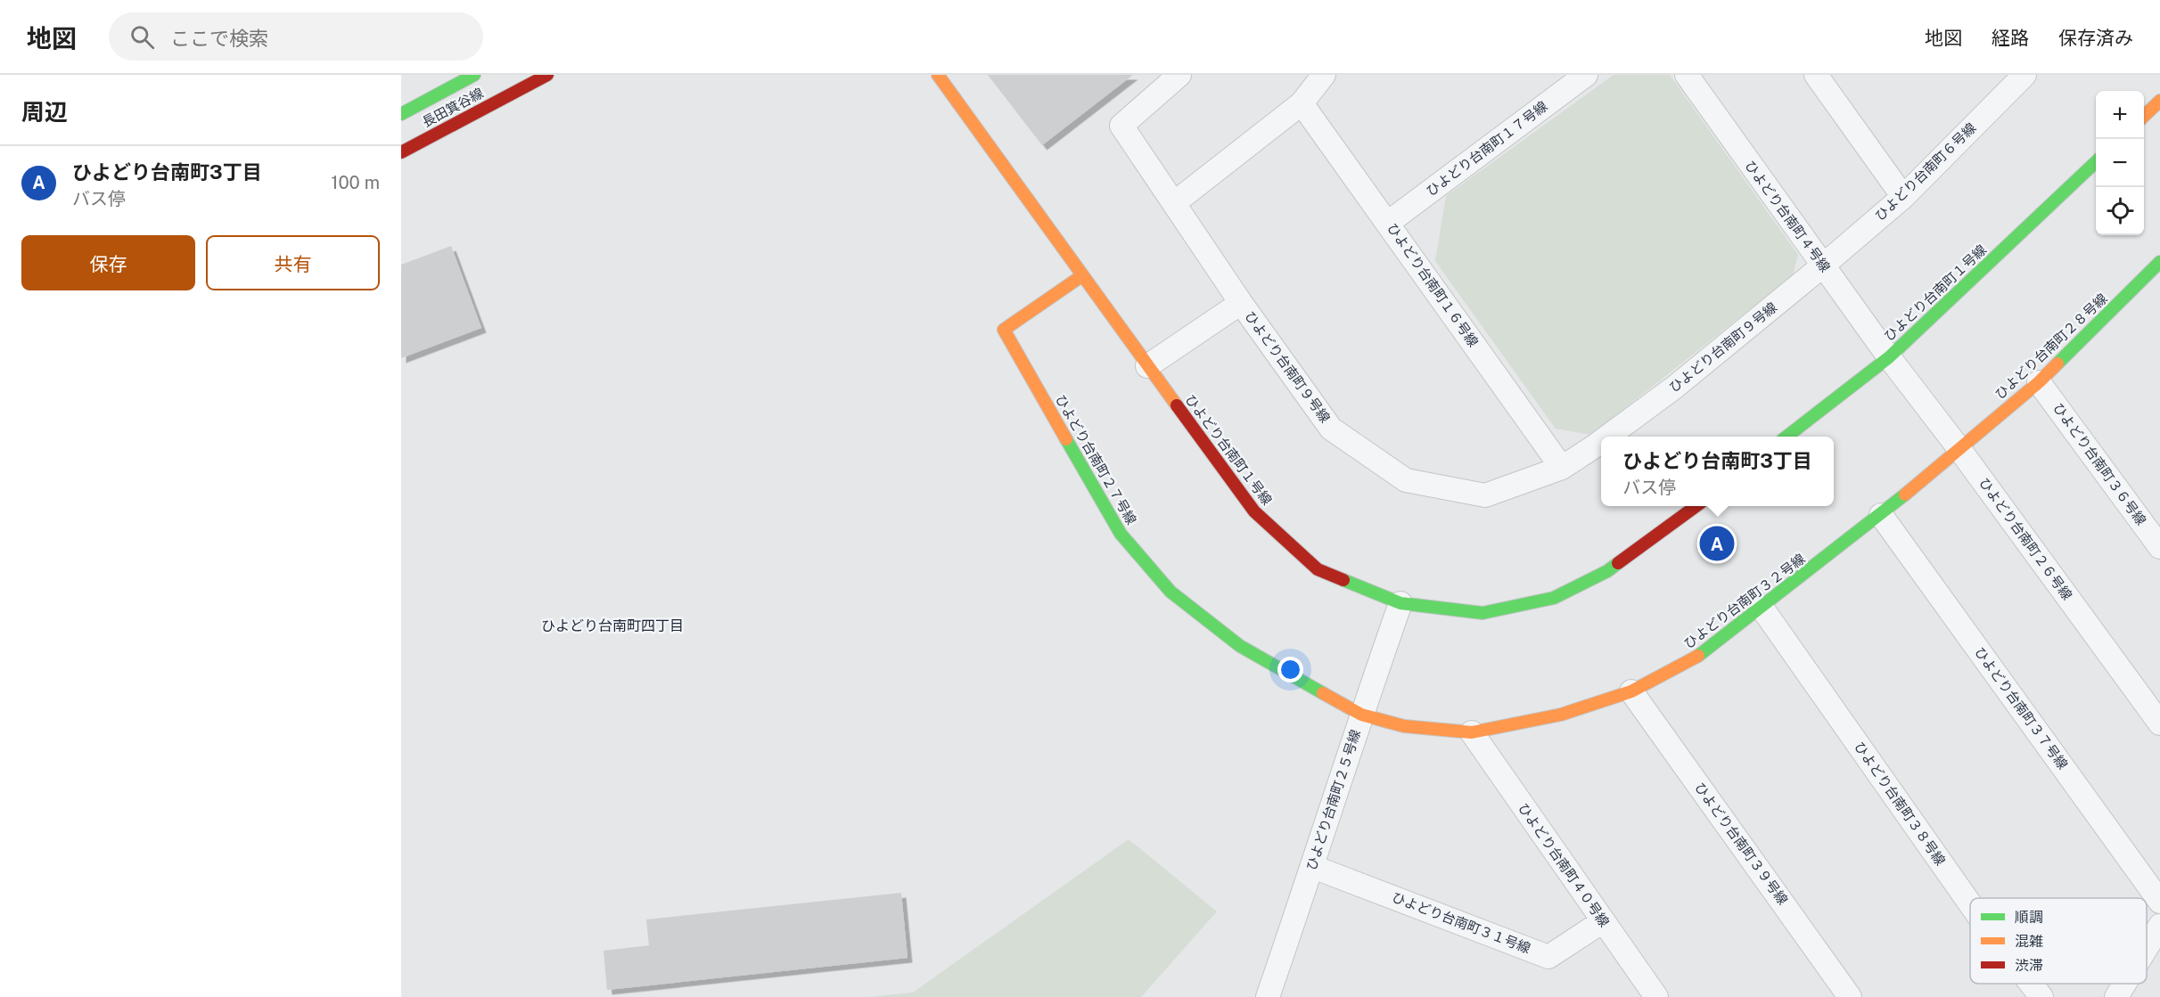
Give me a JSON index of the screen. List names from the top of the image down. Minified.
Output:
{"streets":{"street":["長田箕谷線","ひよどり台南町１７号線","ひよどり台南町６号線","ひよどり台南町４号線","ひよどり台南町１６号線","ひよどり台南町１号線","ひよどり台南町２８号線","ひよどり台南町９号線","ひよどり台南町２７号線","ひよどり台南町３６号線","ひよどり台南町２６号線","ひよどり台南町３２号線","ひよどり台南町３７号線","ひよどり台南町２５号線","ひよどり台南町３８号線","ひよどり台南町３９号線","ひよどり台南町４０号線","ひよどり台南町３１号線"]},"crossings":[["ひよどり台南町１７号線","ひよどり台南町１６号線"],["ひよどり台南町６号線","ひよどり台南町４号線"],["ひよどり台南町６号線","ひよどり台南町９号線"],["ひよどり台南町４号線","ひよどり台南町１号線"],["ひよどり台南町４号線","ひよどり台南町９号線"],["ひよどり台南町４号線","ひよどり台南町２６号線"],["ひよどり台南町１６号線","ひよどり台南町９号線"],["ひよどり台南町１号線","ひよどり台南町２７号線"],["ひよどり台南町１号線","ひよどり台南町２６号線"],["ひよどり台南町１号線","ひよどり台南町２５号線"],["ひよどり台南町２８号線","ひよどり台南町３６号線"],["ひよどり台南町２８号線","ひよどり台南町２６号線"],["ひよどり台南町２８号線","ひよどり台南町３２号線"],["ひよどり台南町２７号線","ひよどり台南町３２号線"],["ひよどり台南町２７号線","ひよどり台南町２５号線"],["ひよどり台南町２６号線","ひよどり台南町３２号線"],["ひよどり台南町３２号線","ひよどり台南町３７号線"],["ひよどり台南町３２号線","ひよどり台南町２５号線"],["ひよどり台南町３２号線","ひよどり台南町３８号線"],["ひよどり台南町３２号線","ひよどり台南町３９号線"],["ひよどり台南町３２号線","ひよどり台南町４０号線"],["ひよどり台南町２５号線","ひよどり台南町３１号線"],["ひよどり台南町４０号線","ひよどり台南町３１号線"]],"districts":["ひよどり台南町四丁目"],"legend":["順調","混雑","渋滞"],"page":{"header":"地図","search":"ここで検索","nav":["地図","経路","保存済み"],"heading":"周辺","map_buttons":["+","−"],"list":[{"mark":"A","name":"ひよどり台南町3丁目","note":"バス停","value":"100 m"}],"buttons":["保存","共有"],"popup":["ひよどり台南町3丁目","バス停"],"pins":"A"}}
